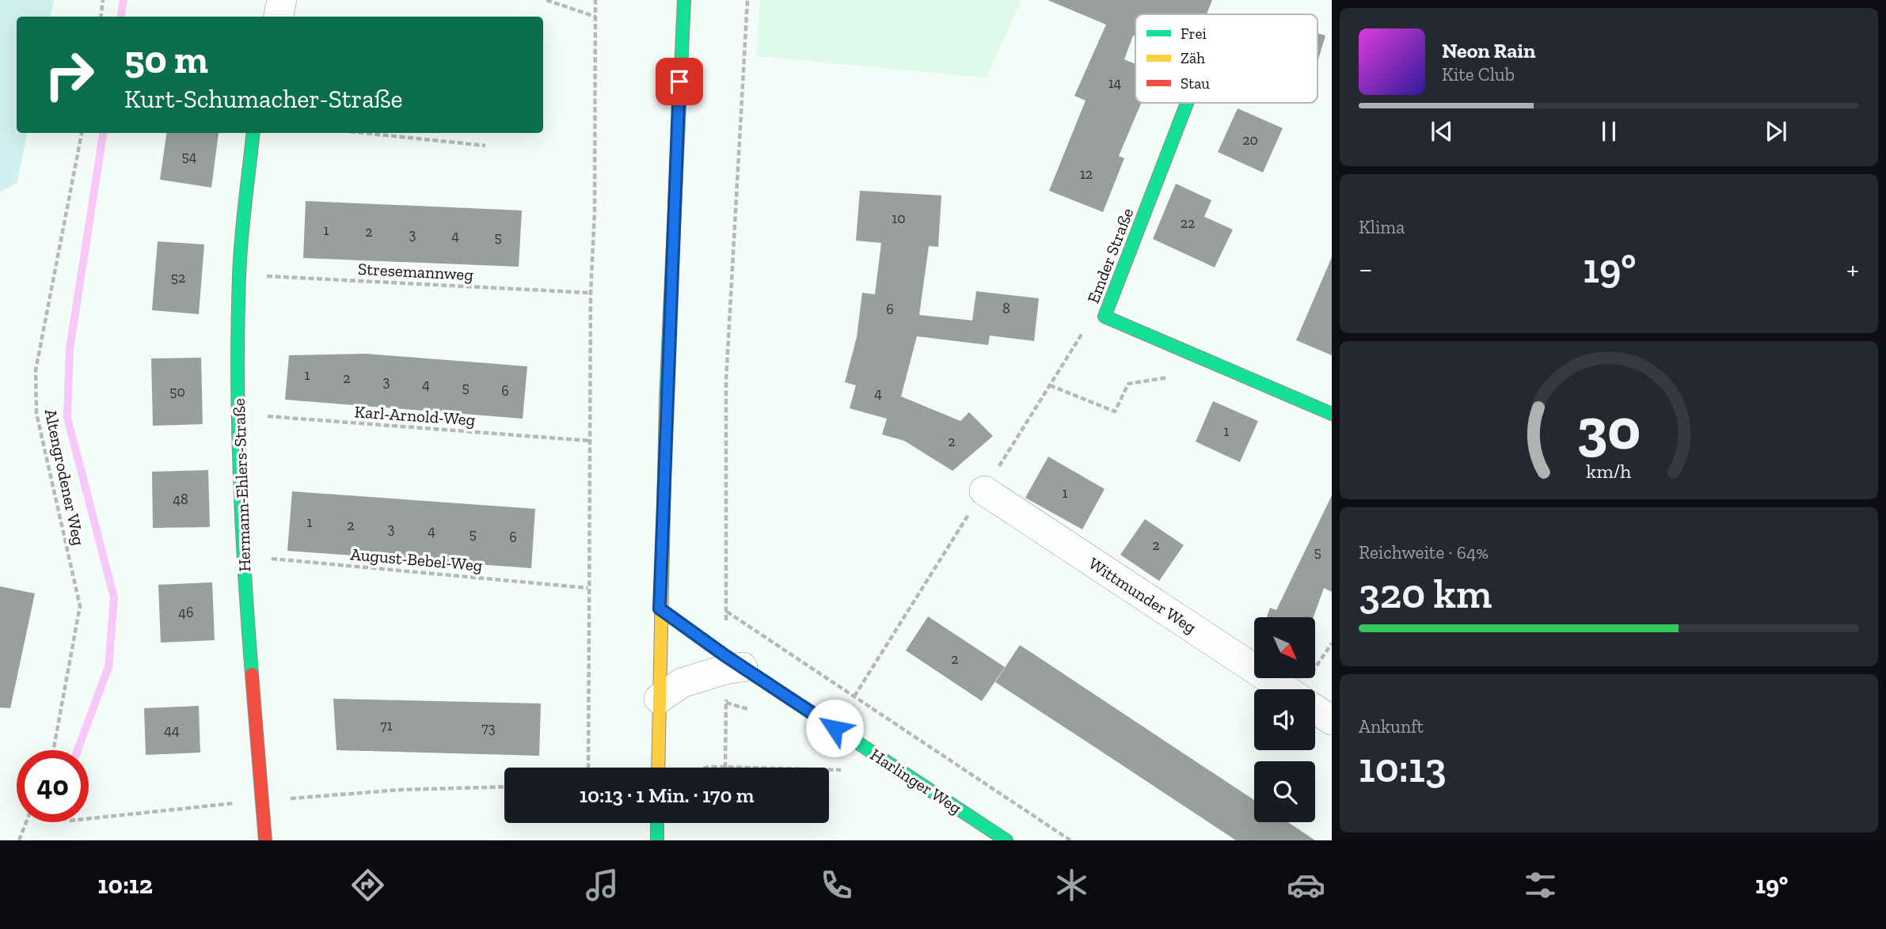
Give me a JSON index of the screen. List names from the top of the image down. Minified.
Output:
{"streets":{"street":["Emder Straße","Hermann-Ehlers-Straße","Wittmunder Weg","Harlinger Weg"],"path":["Stresemannweg","Karl-Arnold-Weg","Altengrodener Weg","August-Bebel-Weg"]},"crossings":[["Stresemannweg","Hermann-Ehlers-Straße"],["Karl-Arnold-Weg","Hermann-Ehlers-Straße"],["Hermann-Ehlers-Straße","August-Bebel-Weg"]],"house_numbers":["14","20","54","12","10","22","1","2","3","4","5","52","8","6","1","2","3","4","5","6","50","4","1","2","1","48","1","2","3","4","5","6","2","5","46","2","71","73","44"],"legend":["Frei","Zäh","Stau"],"north":"bottom right","page":{"turn":["50 m","Kurt-Schumacher-Straße"],"song":["Neon Rain","Kite Club"],"tile":["Klima",["Reichweite · 64%","320 km"],["Ankunft","10:13"]],"heat":["−","19°","+"],"limit":"40","trip":"10:13 · 1 Min. · 170 m","tabs":["10:12","19°"],"gauge":["30","km/h"]}}
